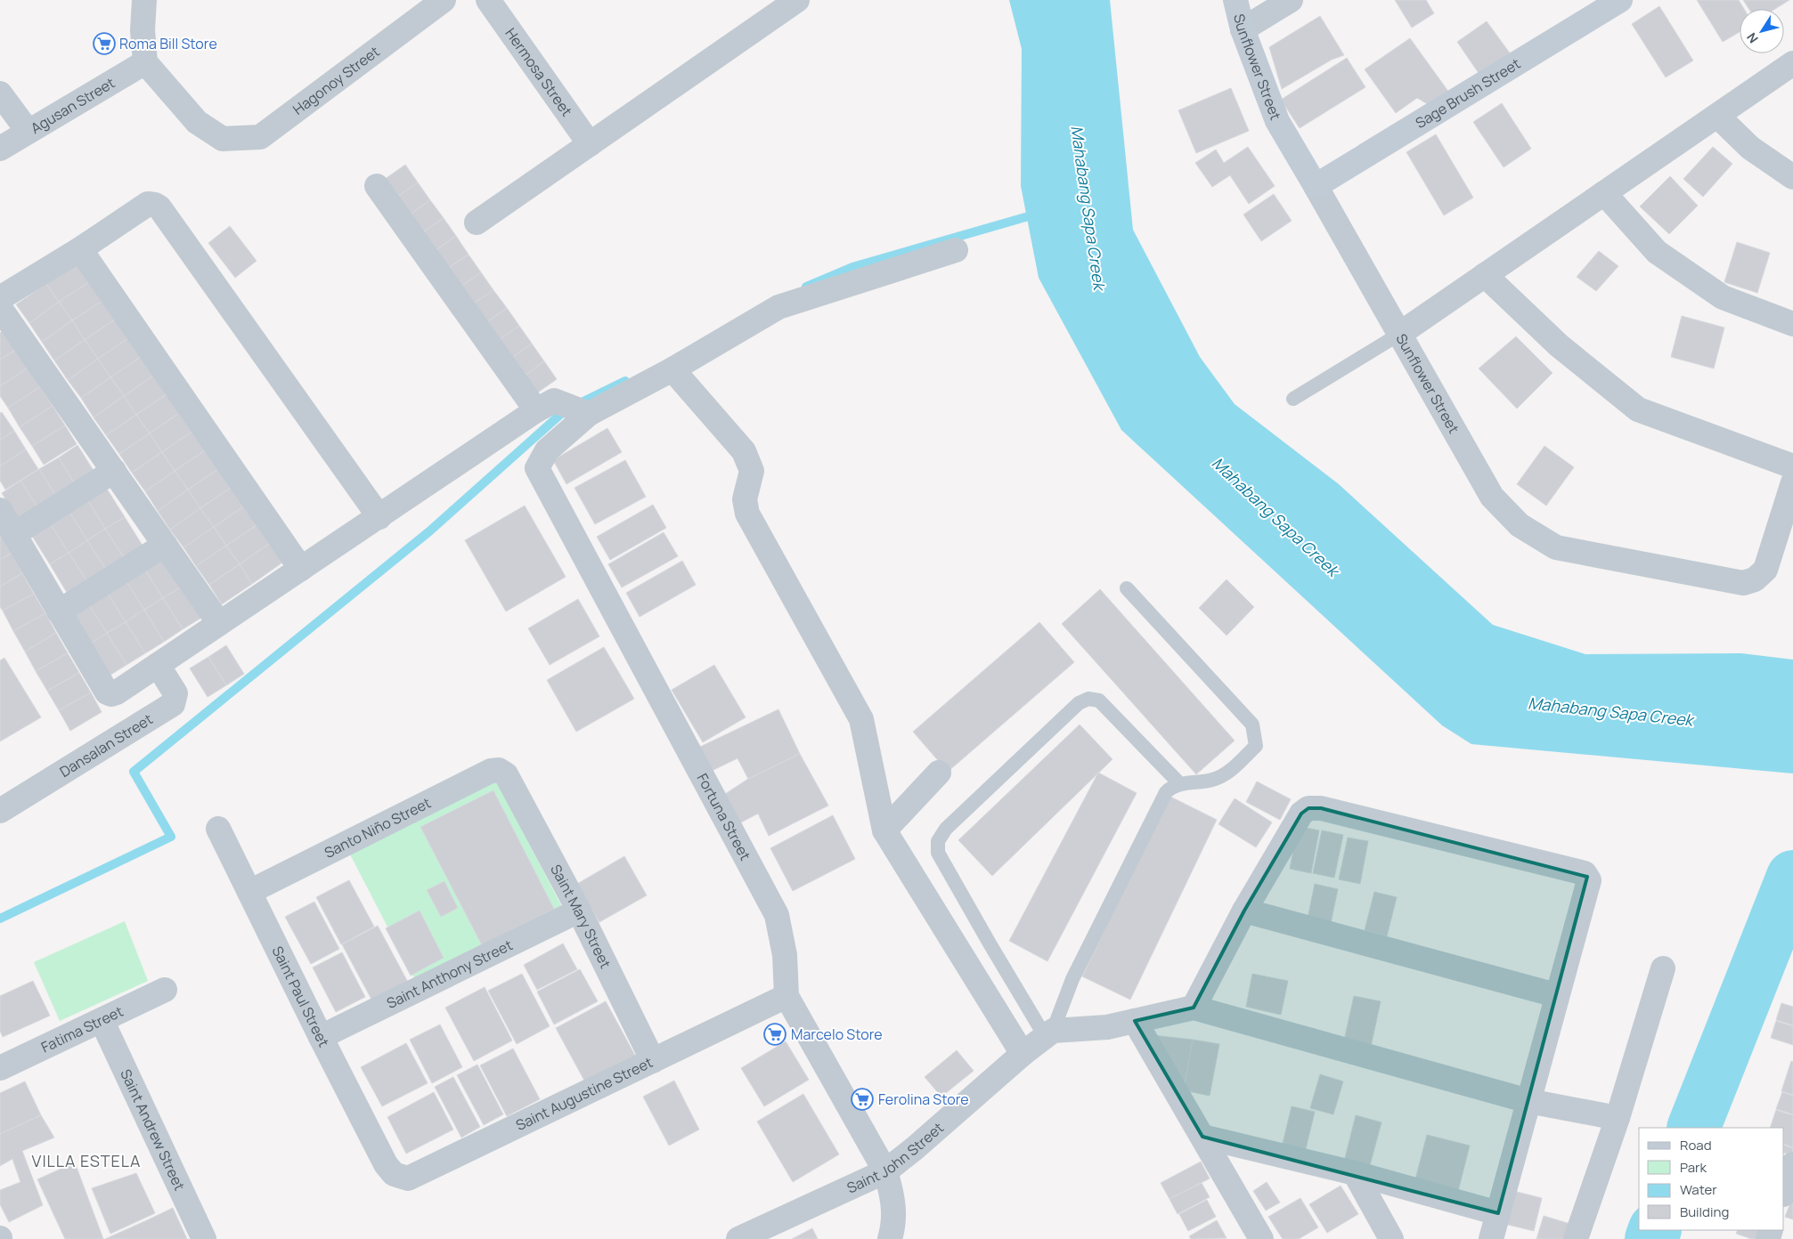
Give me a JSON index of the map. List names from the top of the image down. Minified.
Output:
{"streets":{"street":["Sunflower Street","Hermosa Street","Hagonoy Street","Sage Brush Street","Agusan Street","Dansalan Street","Fortuna Street","Santo Niño Street","Saint Mary Street","Saint Anthony Street","Saint Paul Street","Fatima Street","Saint Augustine Street","Saint Andrew Street","Saint John Street"]},"crossings":[["Sunflower Street","Sage Brush Street"],["Hagonoy Street","Agusan Street"],["Fortuna Street","Saint Augustine Street"],["Fortuna Street","Saint John Street"],["Santo Niño Street","Saint Mary Street"],["Santo Niño Street","Saint Paul Street"],["Saint Mary Street","Saint Anthony Street"],["Saint Mary Street","Saint Augustine Street"],["Saint Anthony Street","Saint Paul Street"],["Saint Paul Street","Saint Augustine Street"],["Fatima Street","Saint Andrew Street"]],"districts":["VILLA ESTELA"],"water":["Mahabang Sapa Creek"],"places":{"supermarket":["Roma Bill Store","Marcelo Store","Ferolina Store"]},"legend":["Road","Park","Water","Building"],"north":"bottom left"}
